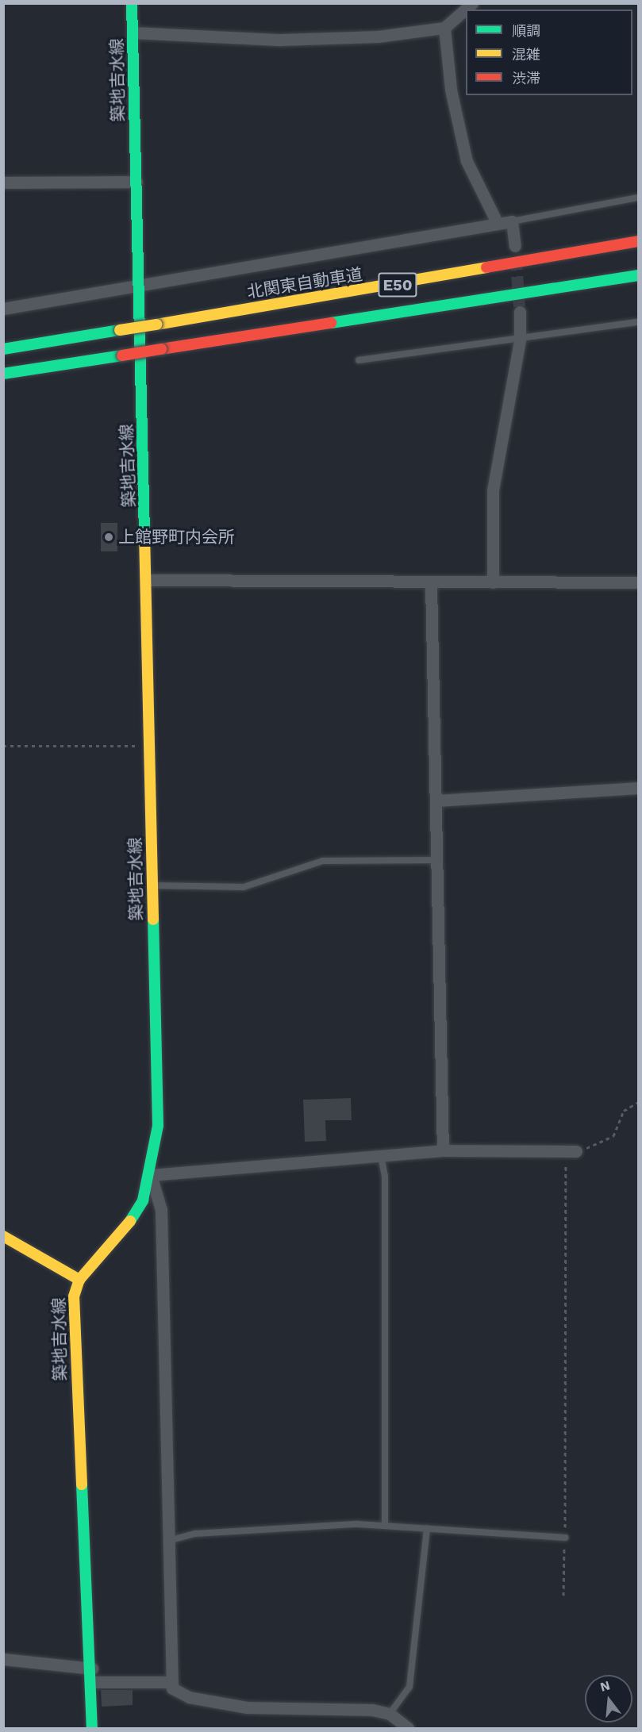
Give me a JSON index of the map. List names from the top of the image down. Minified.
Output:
{"streets":{"main road":["築地吉水線","北関東自動車道","E50"]},"places":["上館野町内会所"],"legend":["順調","混雑","渋滞"],"north":"top"}
